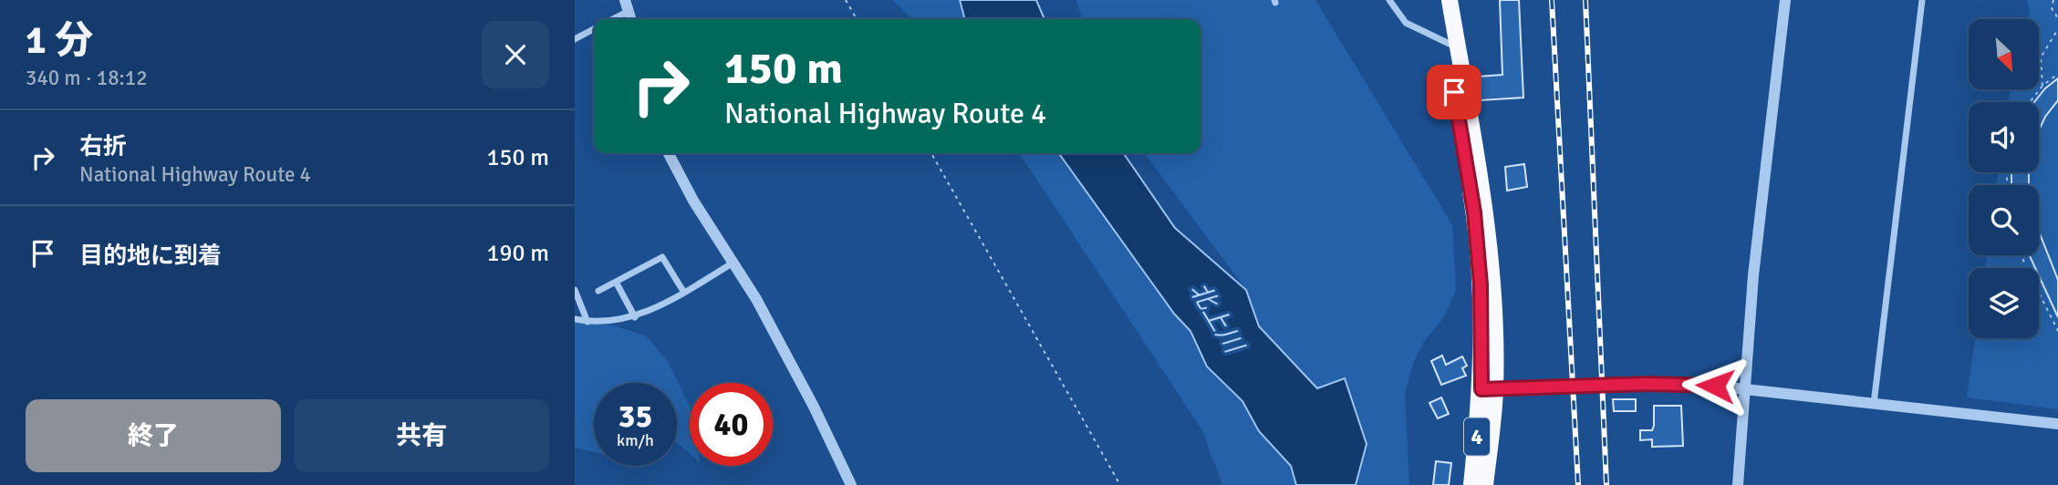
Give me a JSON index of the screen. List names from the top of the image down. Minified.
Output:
{"streets":{"highway":["4"]},"water":["北上川"],"north":"bottom right","page":{"heading":["1 分","340 m · 18:12"],"turn":["150 m","National Highway Route 4"],"list":[{"name":"右折","note":"National Highway Route 4","value":"150 m"},{"name":"目的地に到着","value":"190 m"}],"speed":"35 km/h","limit":"40","buttons":["終了","共有"]}}
